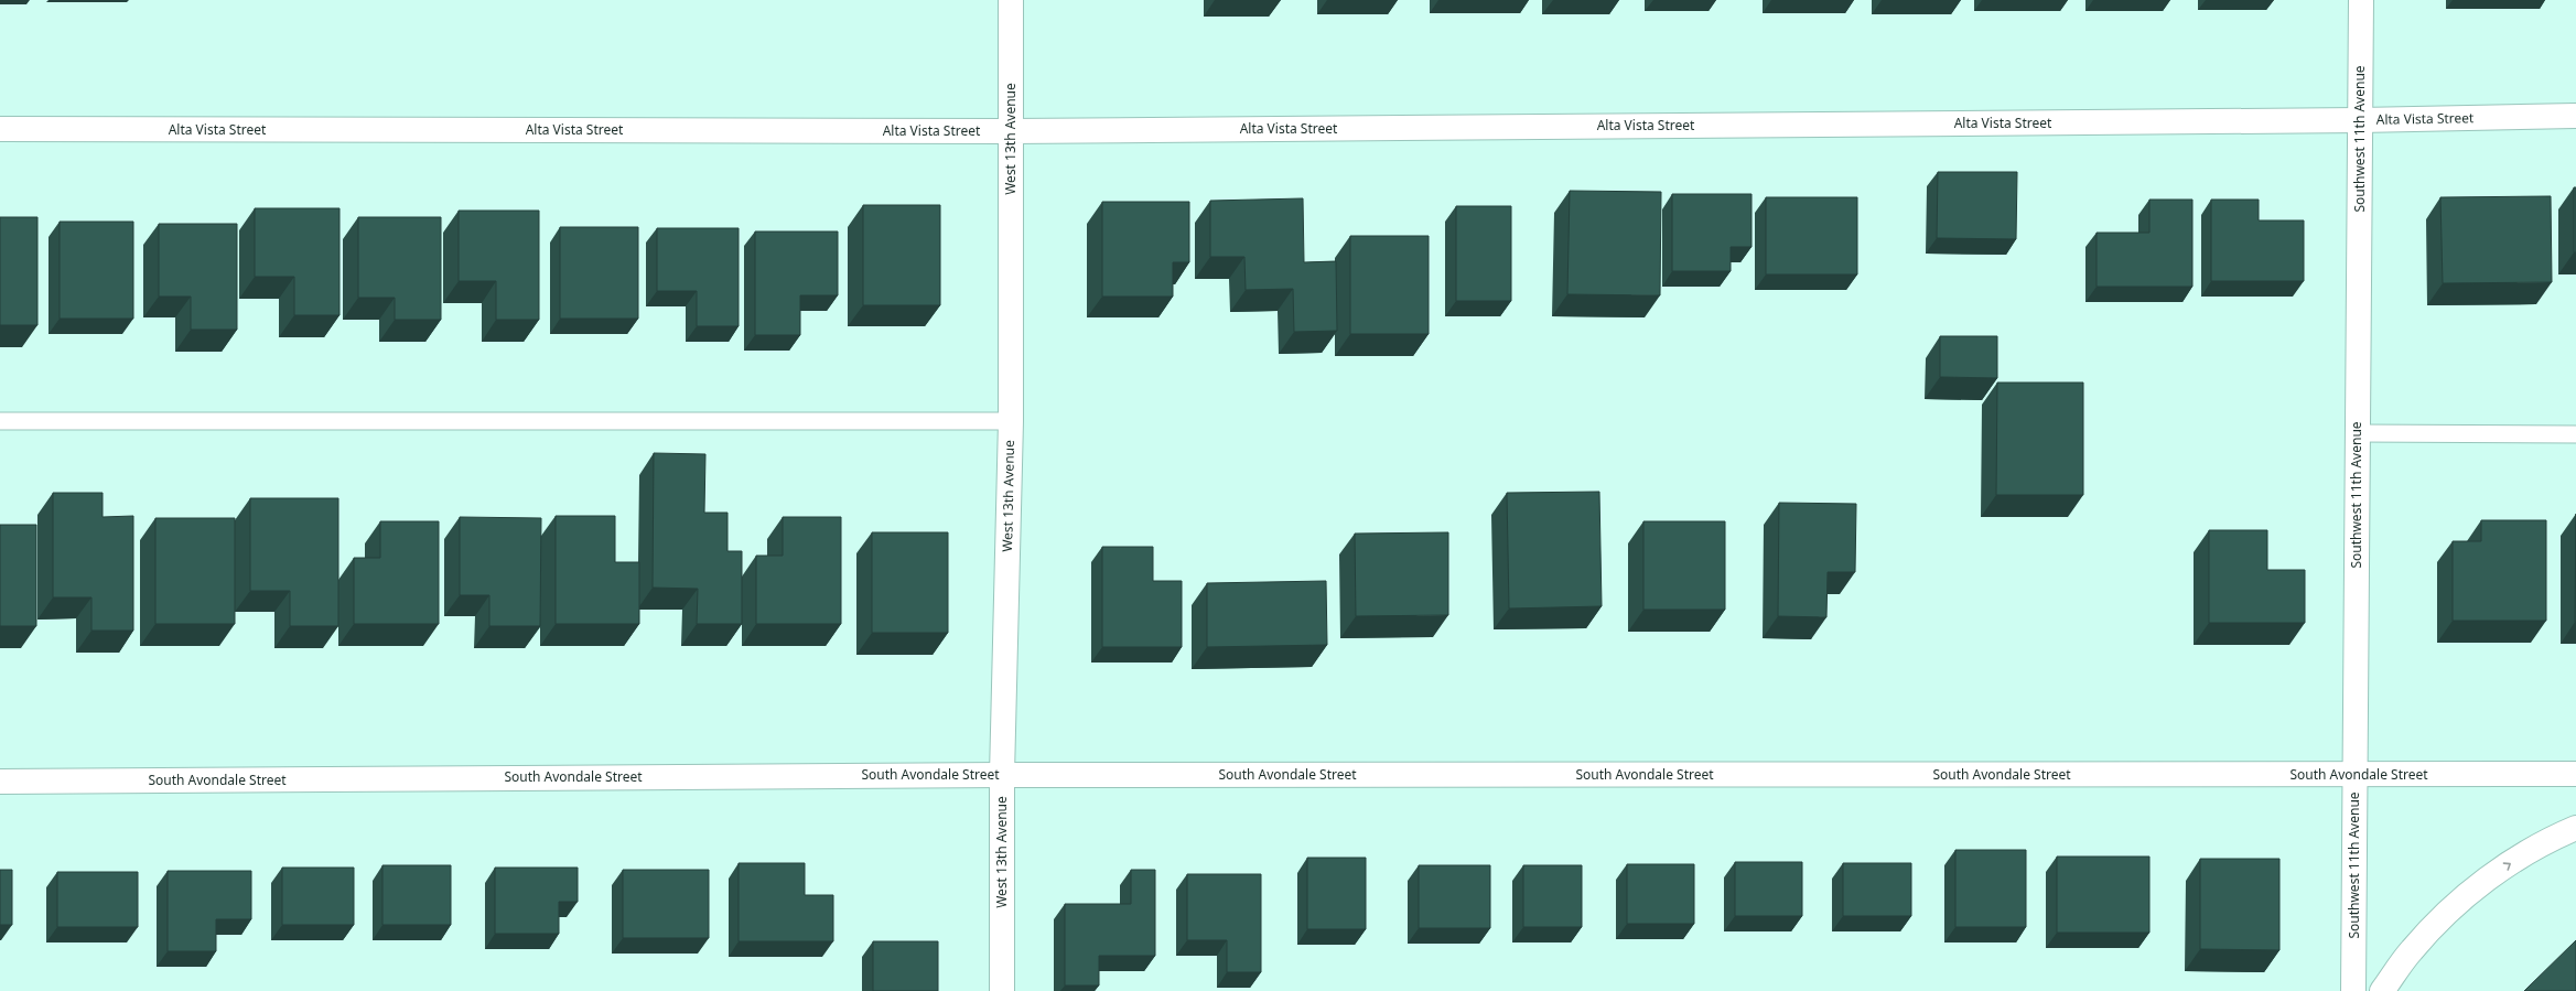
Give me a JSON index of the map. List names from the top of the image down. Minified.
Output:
{"streets":{"street":["Alta Vista Street","West 13th Avenue","Southwest 11th Avenue","South Avondale Street"]},"crossings":[["Alta Vista Street","West 13th Avenue"],["Alta Vista Street","Southwest 11th Avenue"],["West 13th Avenue","South Avondale Street"],["Southwest 11th Avenue","South Avondale Street"]]}
